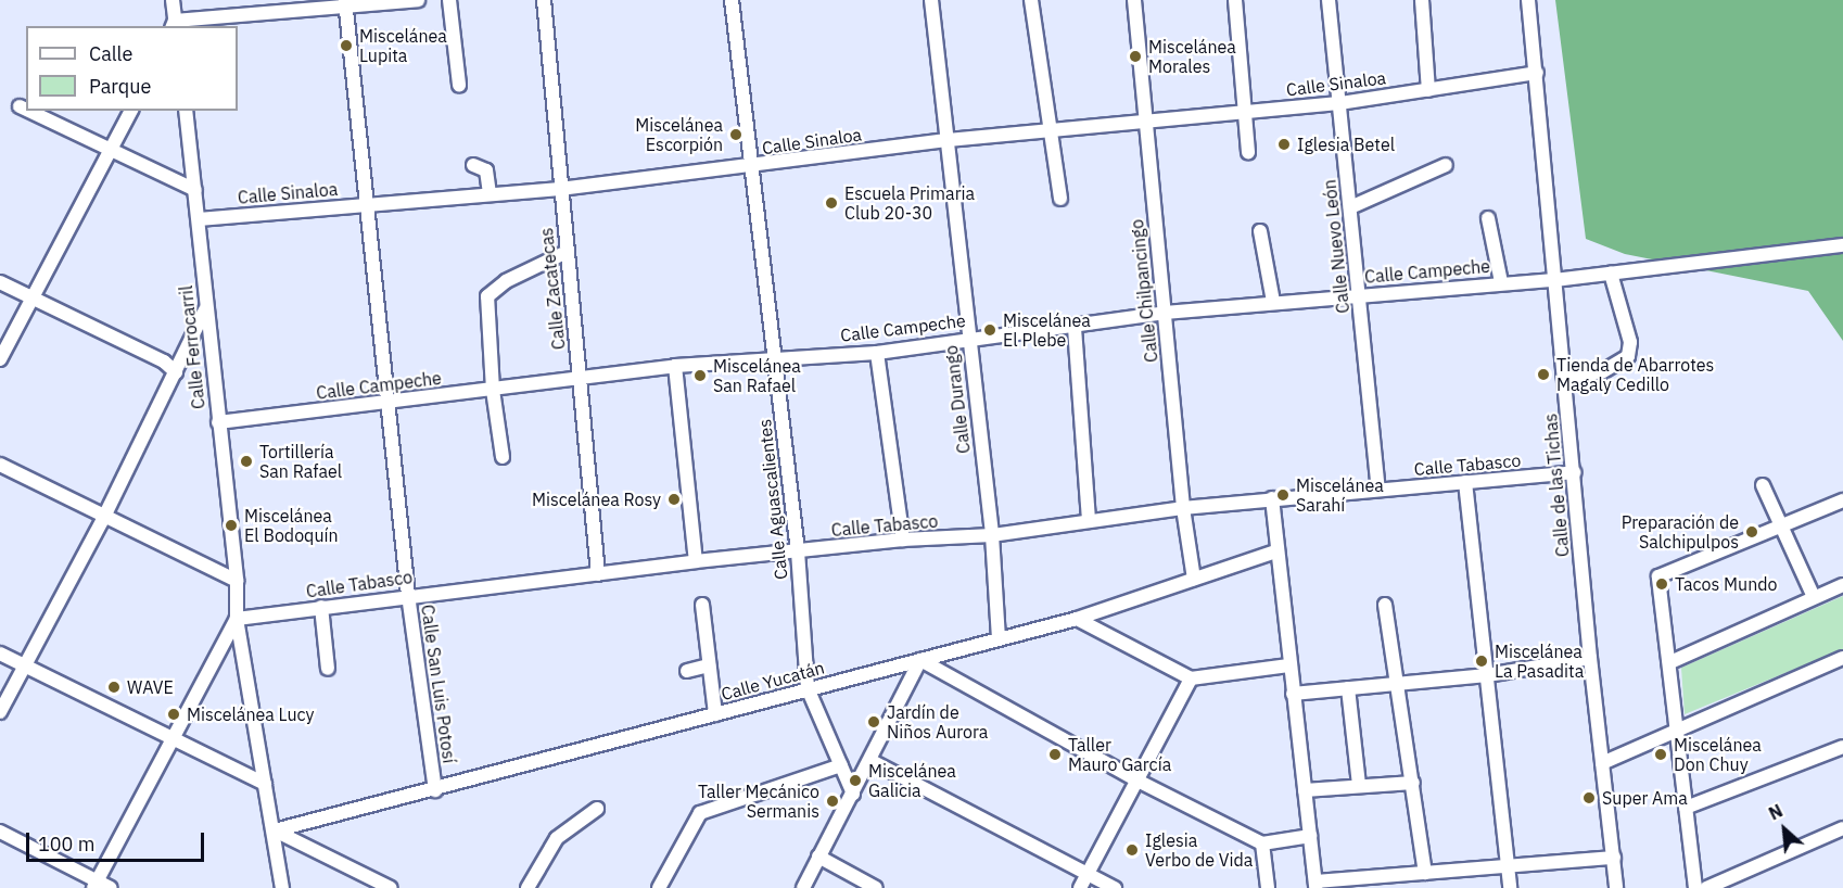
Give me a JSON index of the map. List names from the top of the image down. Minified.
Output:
{"streets":{"street":["Calle Sinaloa","Calle Nuevo León","Calle Campeche","Calle Zacatecas","Calle Chilpancingo","Calle Ferrocarril","Calle Durango","Calle Tabasco","Calle de las Tichas","Calle Aguascalientes","Calle Yucatán","Calle San Luis Potosí"]},"crossings":[["Calle Sinaloa","Calle Nuevo León"],["Calle Sinaloa","Calle Zacatecas"],["Calle Sinaloa","Calle Chilpancingo"],["Calle Sinaloa","Calle Ferrocarril"],["Calle Sinaloa","Calle Durango"],["Calle Sinaloa","Calle de las Tichas"],["Calle Sinaloa","Calle Aguascalientes"],["Calle Sinaloa","Calle San Luis Potosí"],["Calle Nuevo León","Calle Campeche"],["Calle Nuevo León","Calle Tabasco"],["Calle Campeche","Calle Zacatecas"],["Calle Campeche","Calle Chilpancingo"],["Calle Campeche","Calle Ferrocarril"],["Calle Campeche","Calle Durango"],["Calle Campeche","Calle de las Tichas"],["Calle Campeche","Calle Aguascalientes"],["Calle Campeche","Calle San Luis Potosí"],["Calle Zacatecas","Calle Tabasco"],["Calle Chilpancingo","Calle Tabasco"],["Calle Chilpancingo","Calle Yucatán"],["Calle Durango","Calle Tabasco"],["Calle Durango","Calle Yucatán"],["Calle Tabasco","Calle de las Tichas"],["Calle Tabasco","Calle Aguascalientes"],["Calle Tabasco","Calle San Luis Potosí"],["Calle Aguascalientes","Calle Yucatán"],["Calle Yucatán","Calle San Luis Potosí"]],"places":["Miscelánea Lupita","Miscelánea Morales","Miscelánea Escorpión","Iglesia Betel","Escuela Primaria Club 20-30","Miscelánea El Plebe","Tienda de Abarrotes Magaly Cedillo","Miscelánea San Rafael","Tortillería San Rafael","Miscelánea Sarahí","Miscelánea Rosy","Miscelánea El Bodoquín","Preparación de Salchipulpos","Tacos Mundo","Miscelánea La Pasadita","WAVE","Miscelánea Lucy","Jardín de Niños Aurora","Taller Mauro García","Miscelánea Don Chuy","Miscelánea Galicia","Super Ama","Taller Mecánico Sermanis","Iglesia Verbo de Vida"],"legend":["Calle","Parque"],"scale_bar":"100 m","north":"top left"}
